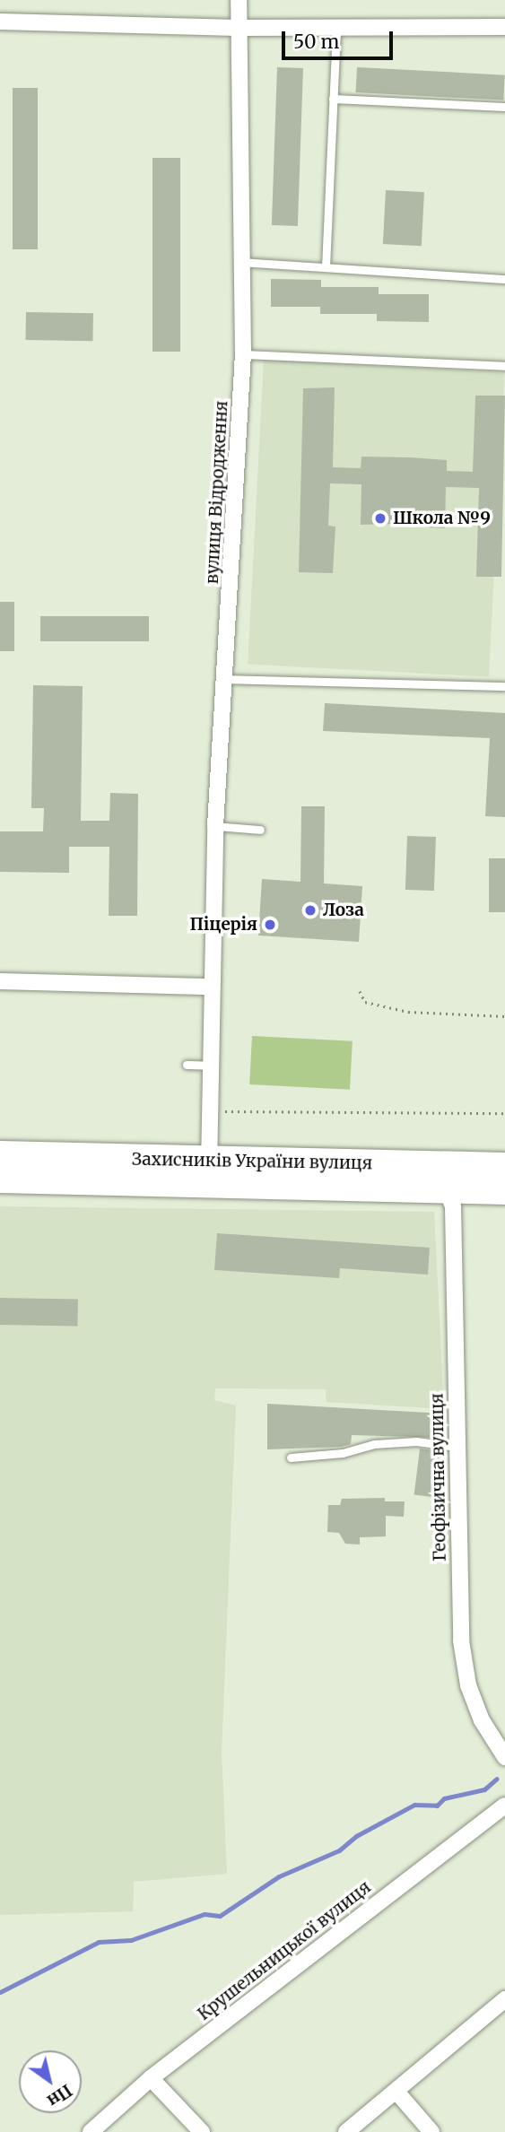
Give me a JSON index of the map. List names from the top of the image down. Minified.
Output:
{"streets":{"highway":["Захисників України вулиця"],"street":["вулиця Відродження","Геофізична вулиця","Крушельницької вулиця"]},"crossings":[["вулиця Відродження","Захисників України вулиця"],["Захисників України вулиця","Геофізична вулиця"]],"places":["Школа №9","Лоза","Піцерія"],"scale_bar":"50 m","north":"bottom right"}
